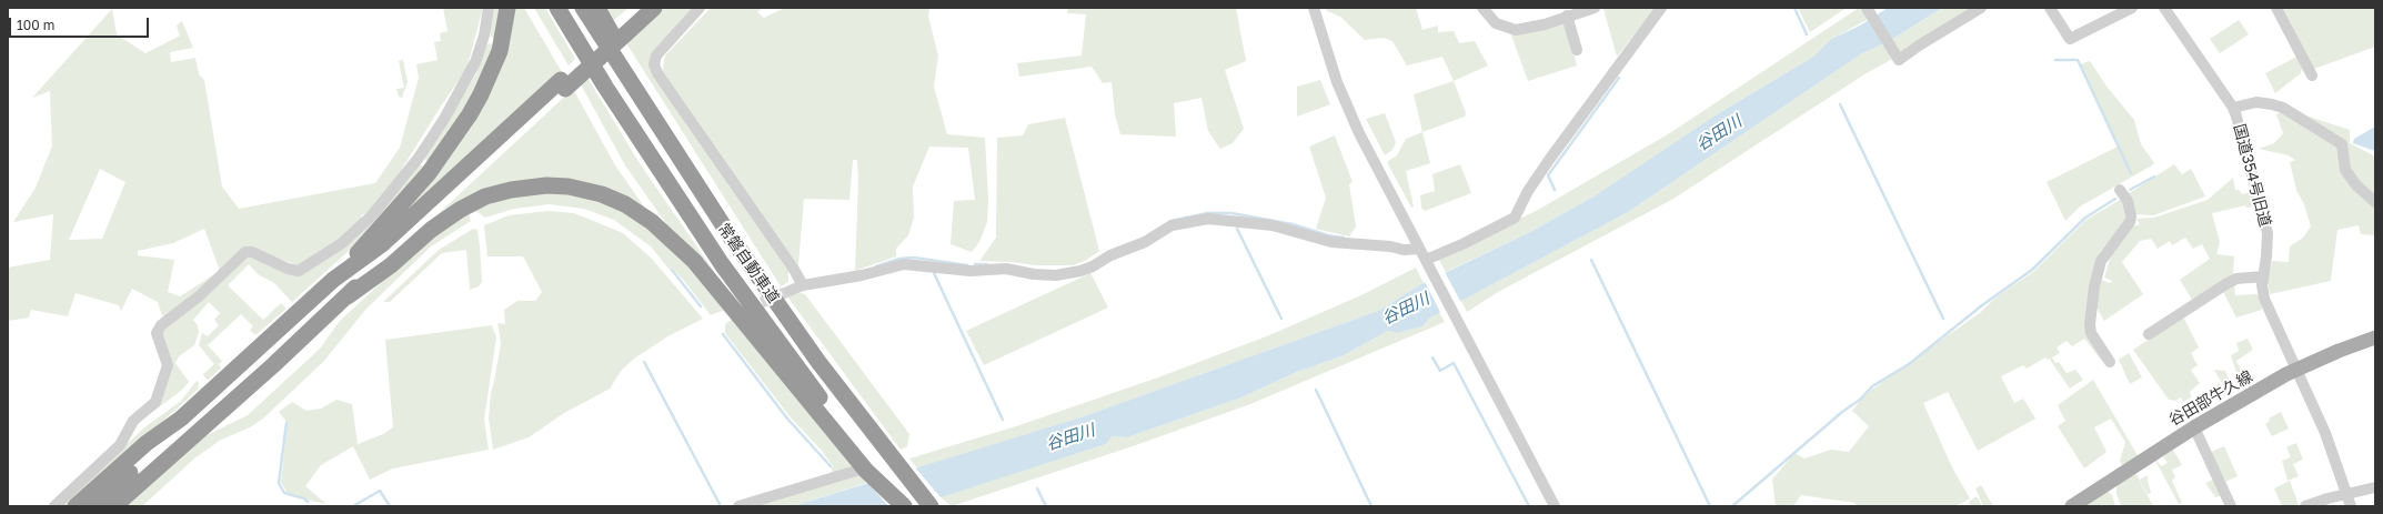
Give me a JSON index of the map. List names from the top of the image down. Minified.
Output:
{"streets":{"highway":["常磐自動車道"],"main road":["谷田部牛久線"],"street":["国道354号旧道"]},"crossings":[["国道354号旧道","谷田部牛久線"]],"water":["谷田川"],"scale_bar":"100 m"}
